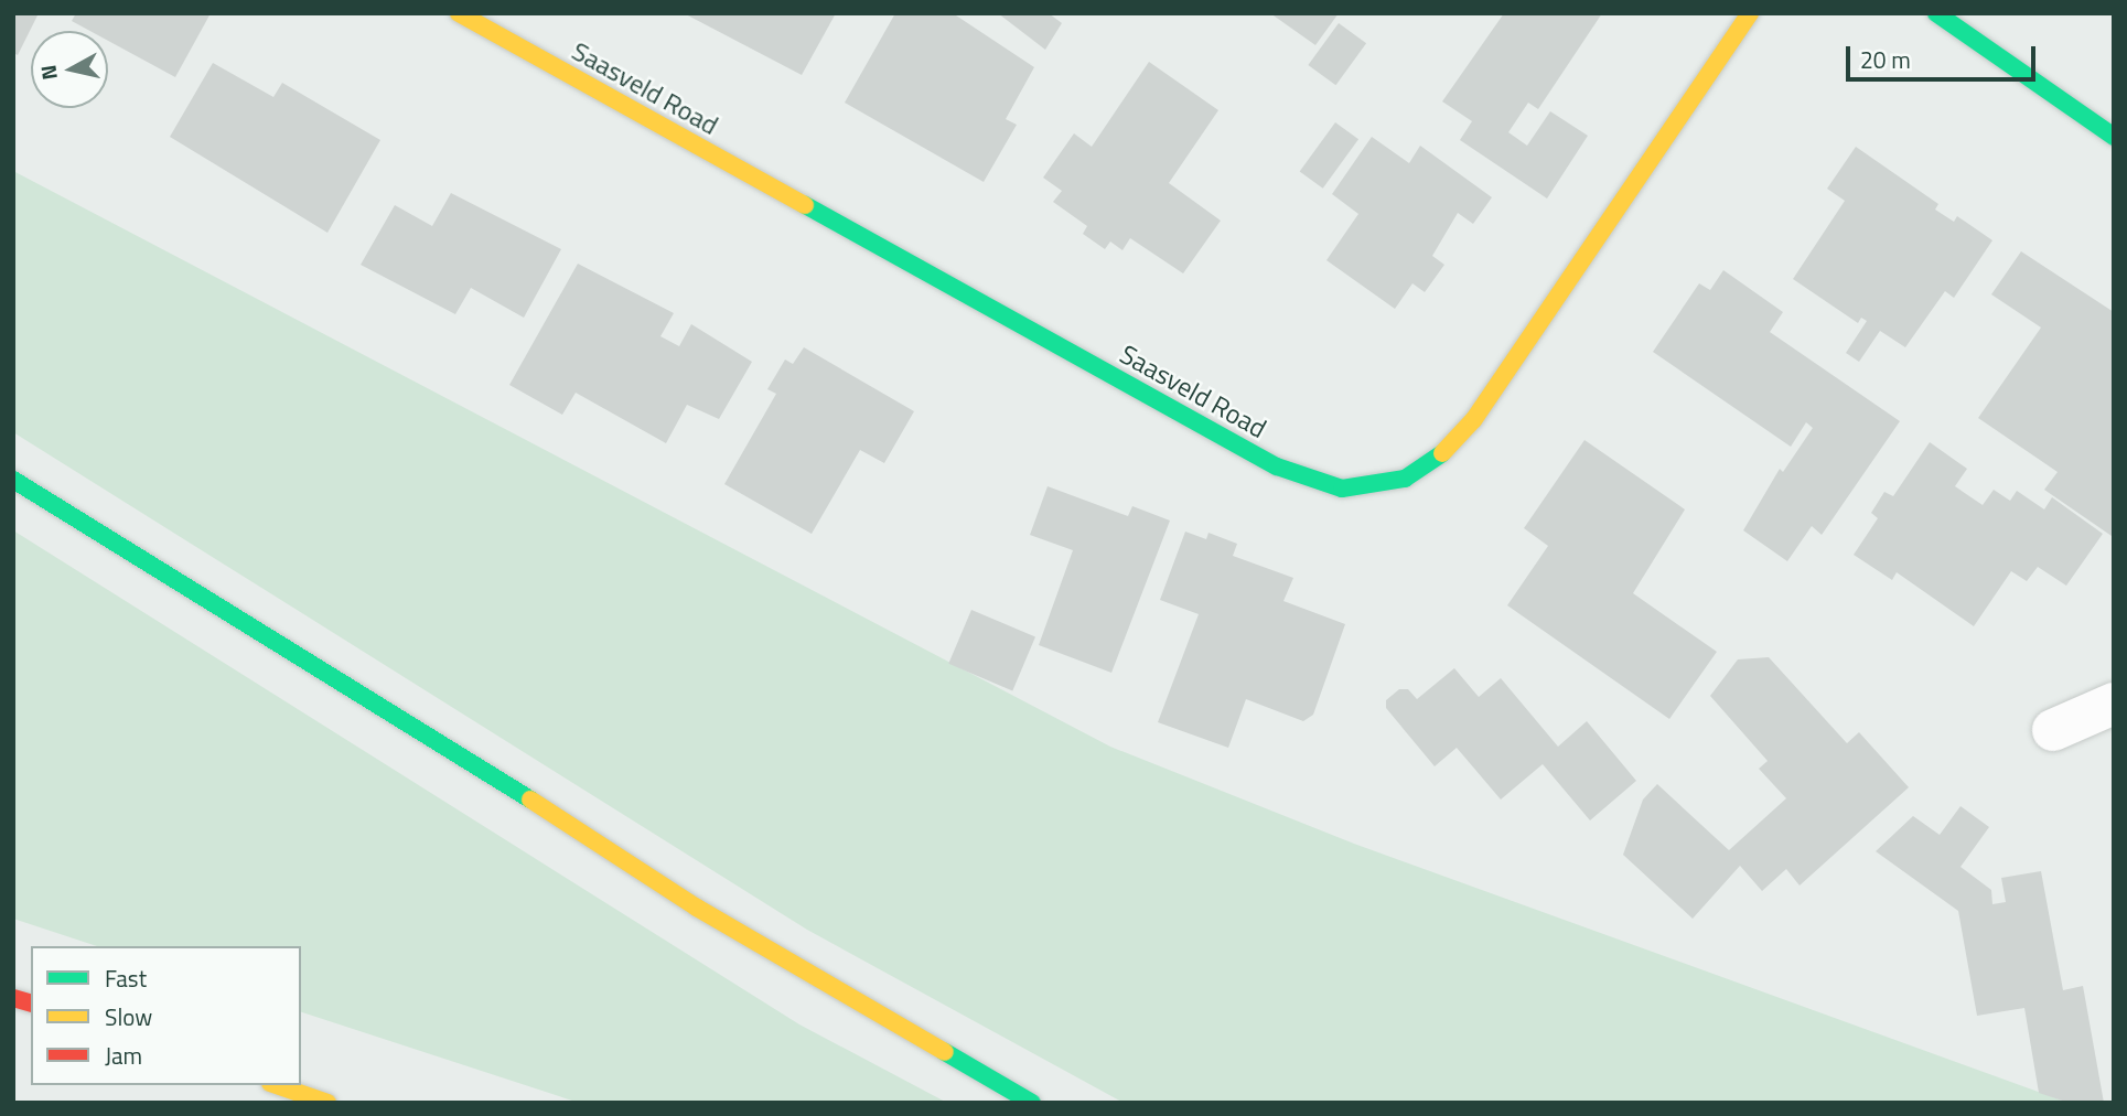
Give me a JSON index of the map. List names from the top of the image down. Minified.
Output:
{"streets":{"main road":["Saasveld Road"]},"legend":["Fast","Slow","Jam"],"scale_bar":"20 m","north":"left"}
